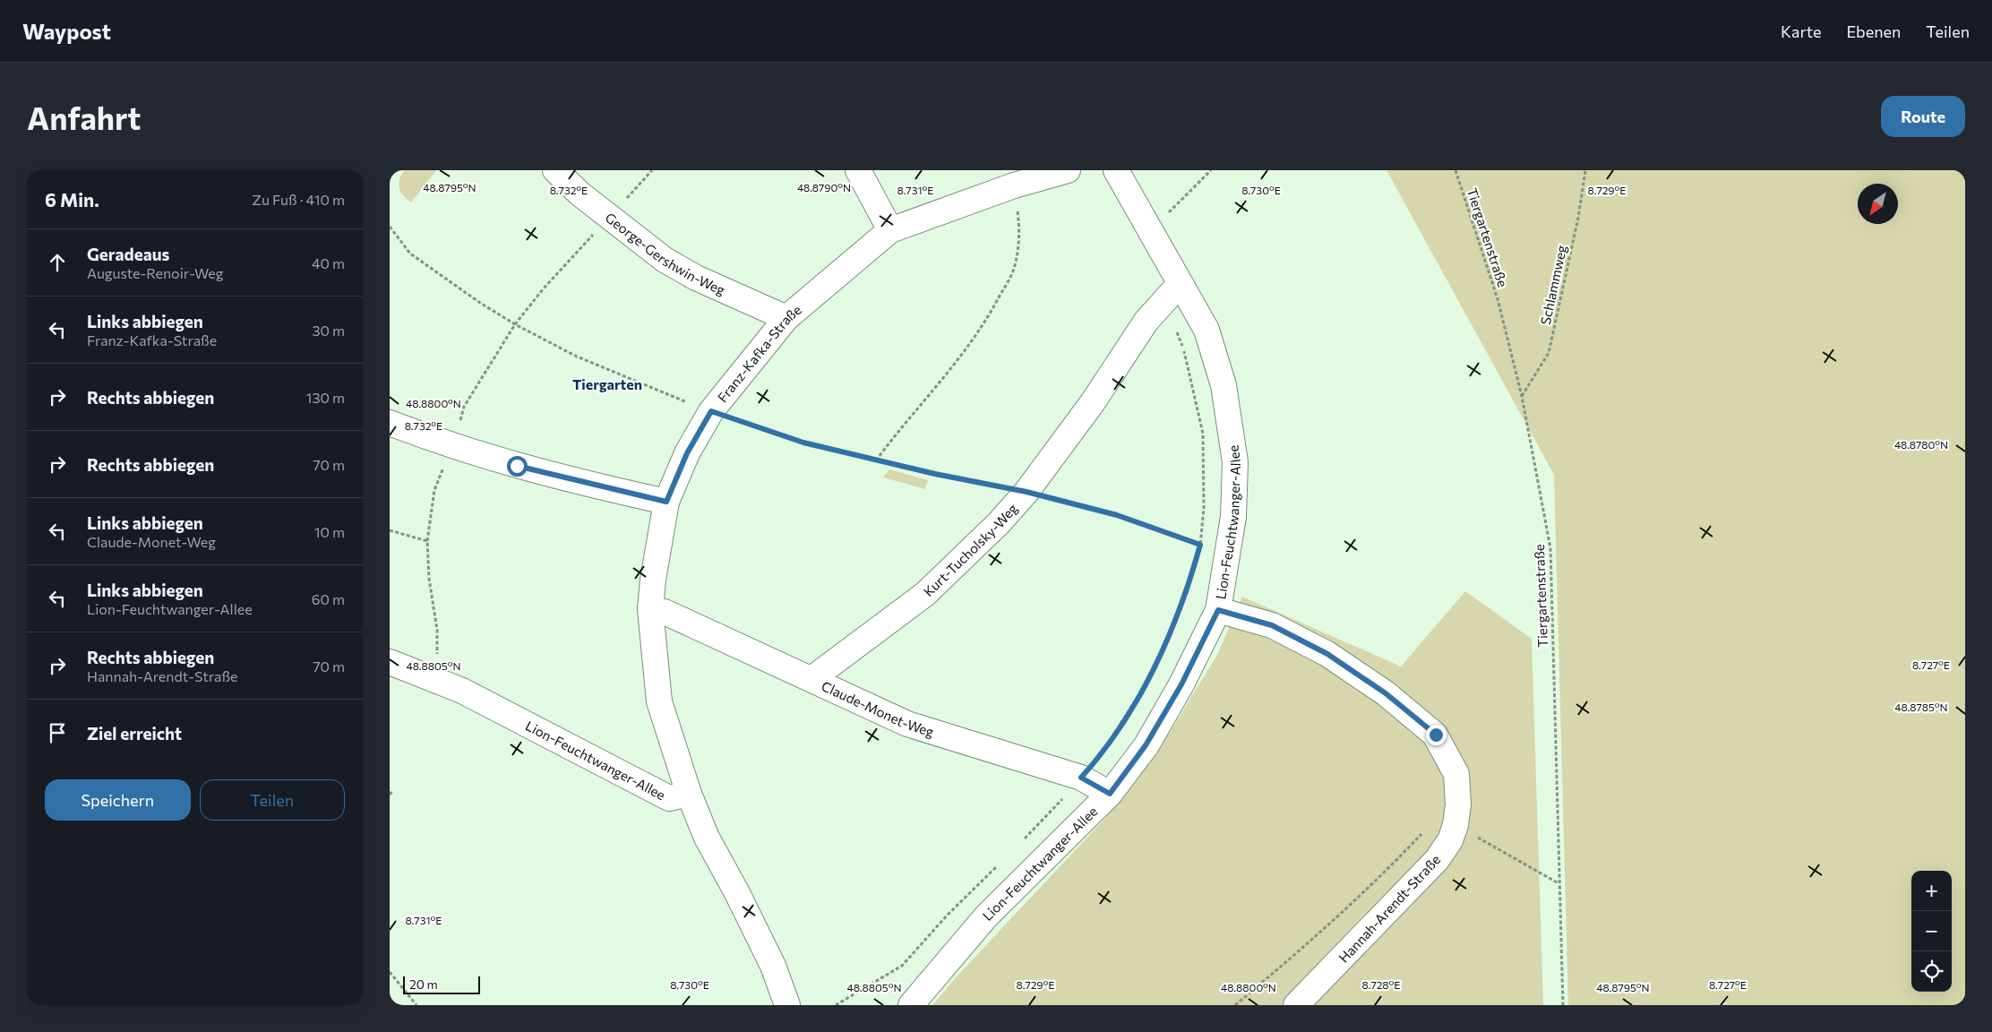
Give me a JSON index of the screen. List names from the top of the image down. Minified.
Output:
{"streets":{"street":["George-Gershwin-Weg","Franz-Kafka-Straße","Lion-Feuchtwanger-Allee","Kurt-Tucholsky-Weg","Claude-Monet-Weg","Hannah-Arendt-Straße"],"path":["Tiergartenstraße","Schlammweg"]},"crossings":[["Tiergartenstraße","Schlammweg"],["George-Gershwin-Weg","Franz-Kafka-Straße"],["Franz-Kafka-Straße","Lion-Feuchtwanger-Allee"],["Franz-Kafka-Straße","Claude-Monet-Weg"],["Lion-Feuchtwanger-Allee","Kurt-Tucholsky-Weg"],["Lion-Feuchtwanger-Allee","Claude-Monet-Weg"],["Lion-Feuchtwanger-Allee","Hannah-Arendt-Straße"],["Kurt-Tucholsky-Weg","Claude-Monet-Weg"]],"districts":["Tiergarten"],"scale_bar":"20 m","north":"bottom left","page":{"header":"Waypost","nav":["Karte","Ebenen","Teilen"],"buttons":["Route",["Speichern","Teilen"]],"title":"Anfahrt","heading":["6 Min.","Zu Fuß · 410 m"],"list":[["Geradeaus","Auguste-Renoir-Weg","40 m"],["Links abbiegen","Franz-Kafka-Straße","30 m"],["Rechts abbiegen","130 m"],["Rechts abbiegen","70 m"],["Links abbiegen","Claude-Monet-Weg","10 m"],["Links abbiegen","Lion-Feuchtwanger-Allee","60 m"],["Rechts abbiegen","Hannah-Arendt-Straße","70 m"],"Ziel erreicht"],"map_buttons":["+","−"],"scale":"20 m"},"coordinates":["48.8795°N","48.8790°N","8.732°E","8.731°E","8.730°E","8.729°E","48.8800°N","48.8780°N","8.727°E","48.8805°N","48.8785°N","8.728°E"]}
